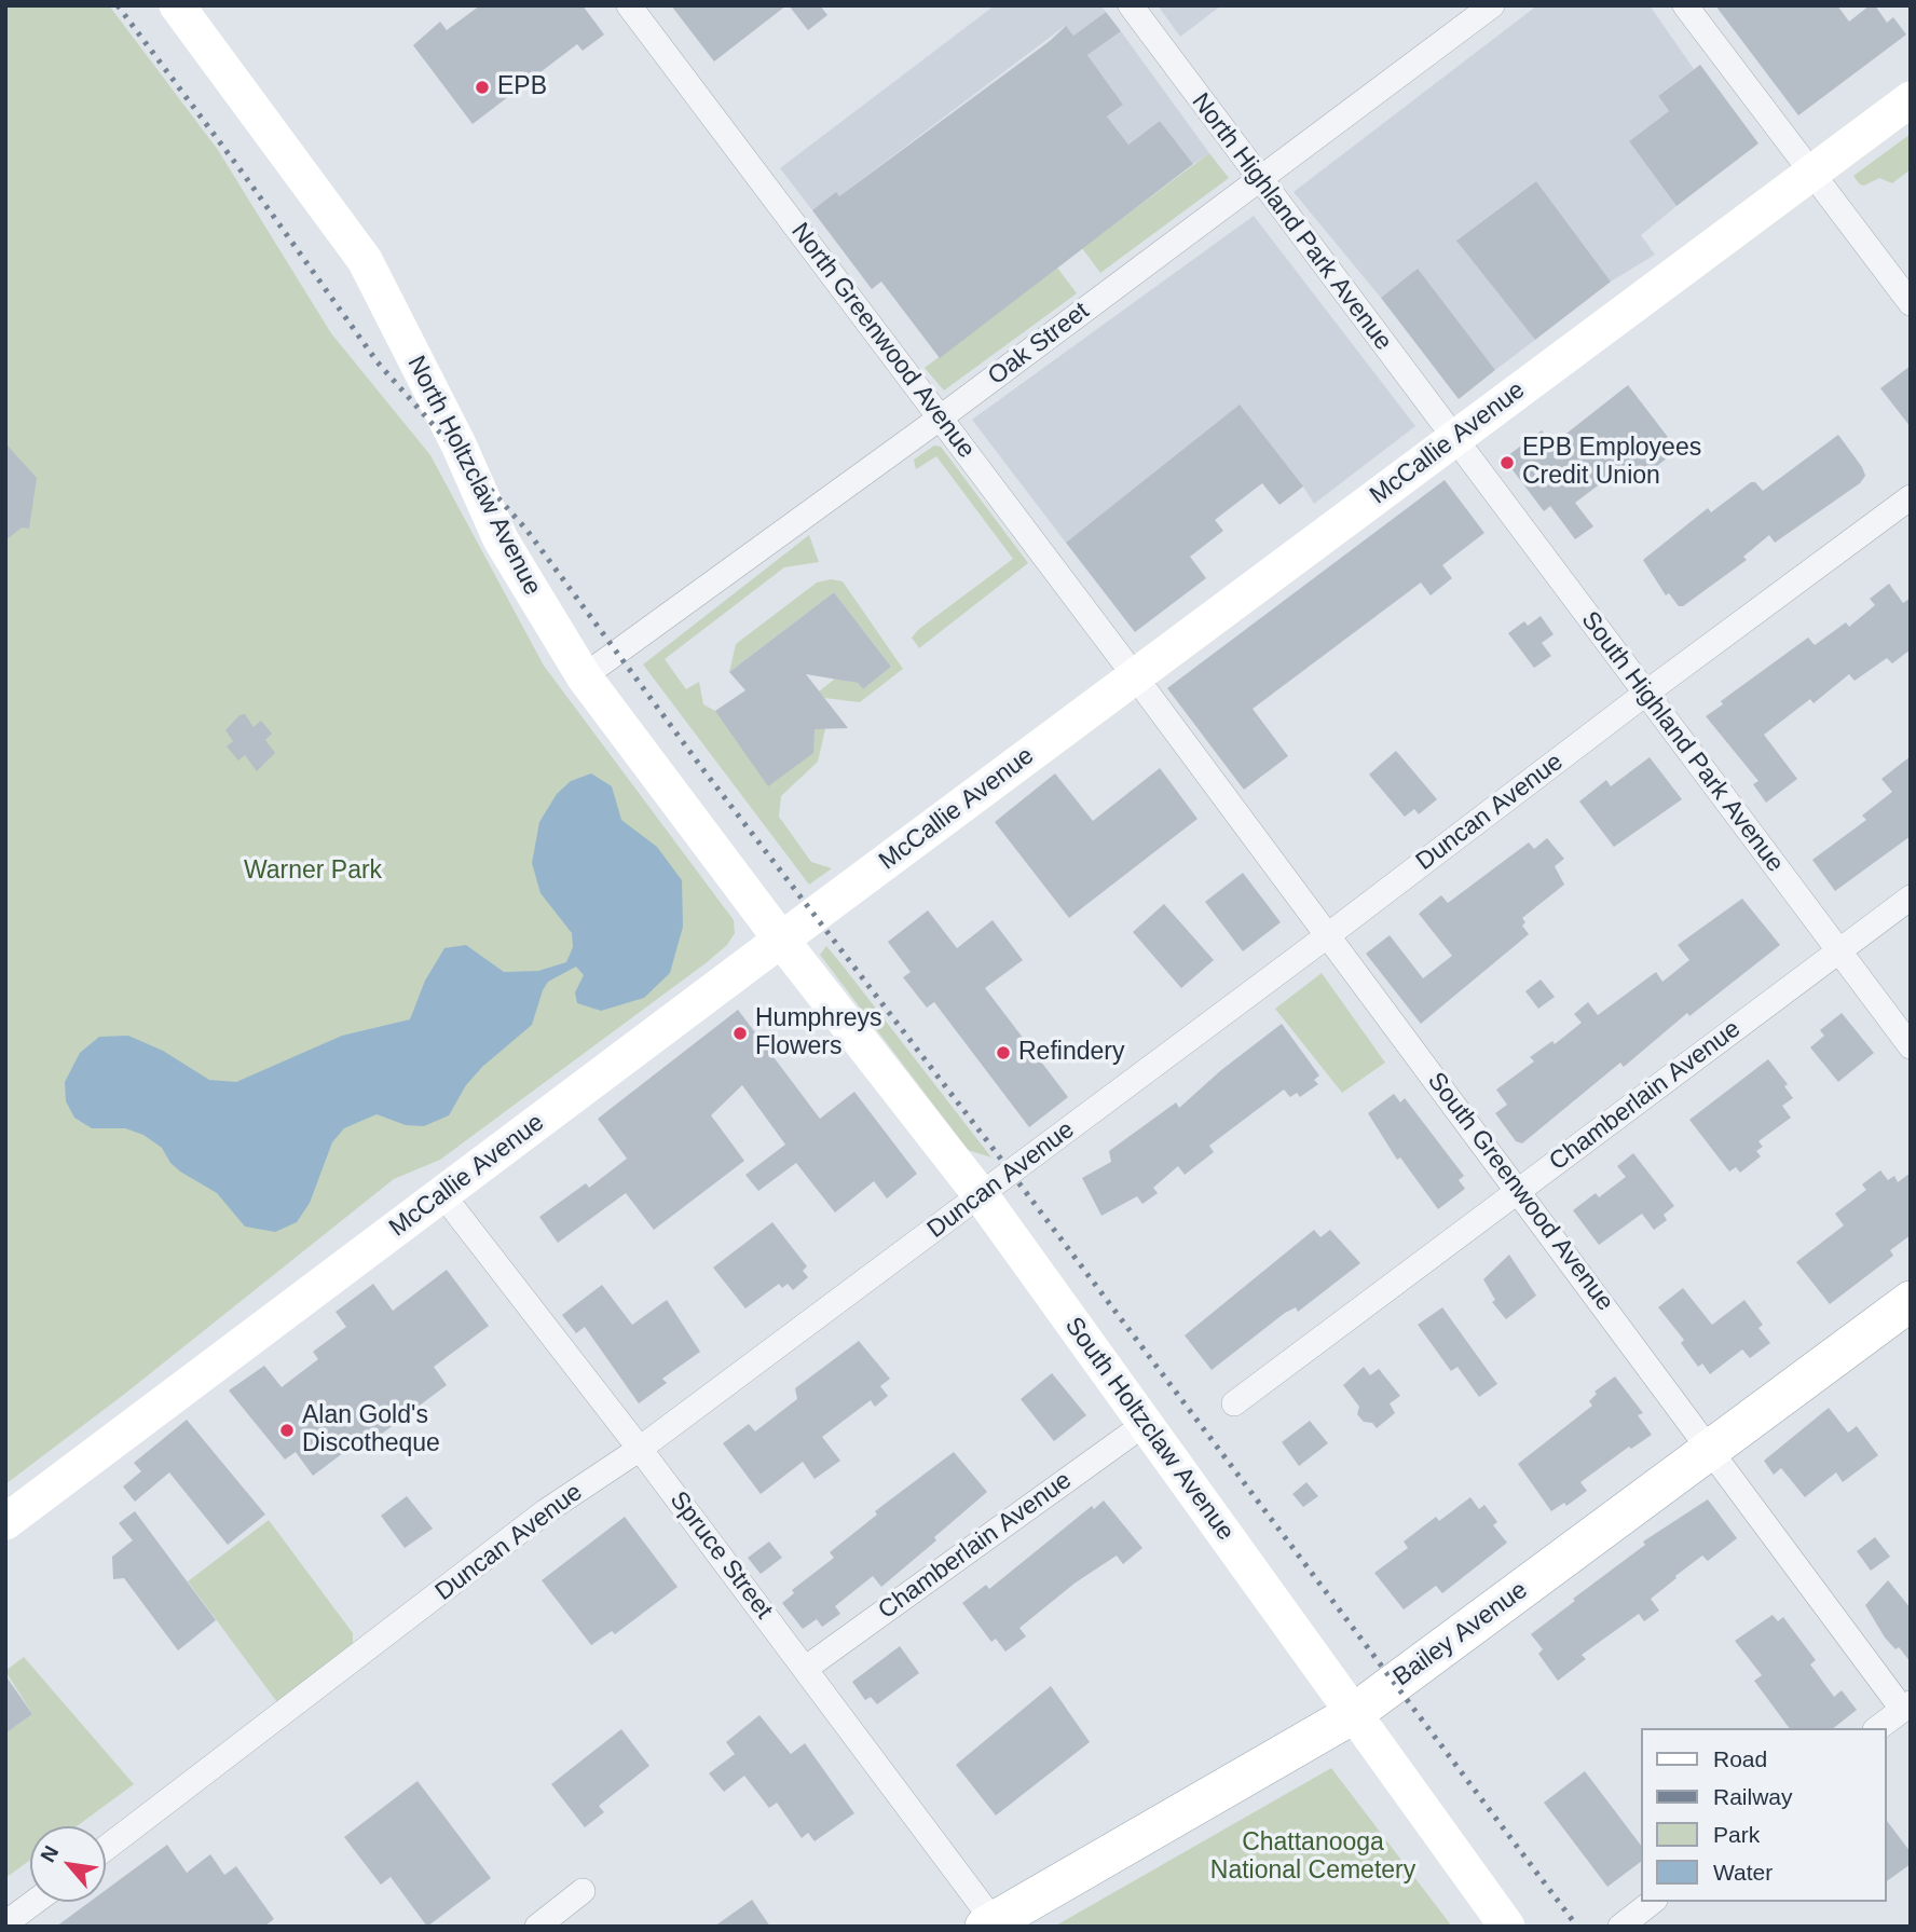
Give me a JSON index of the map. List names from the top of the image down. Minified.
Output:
{"streets":{"main road":["McCallie Avenue","North Holtzclaw Avenue","South Holtzclaw Avenue","Bailey Avenue"],"street":["North Highland Park Avenue","North Greenwood Avenue","Oak Street","South Highland Park Avenue","Duncan Avenue","Chamberlain Avenue","South Greenwood Avenue","Spruce Street"]},"crossings":[["North Highland Park Avenue","Oak Street"],["North Highland Park Avenue","McCallie Avenue"],["North Highland Park Avenue","South Highland Park Avenue"],["North Greenwood Avenue","Oak Street"],["North Greenwood Avenue","McCallie Avenue"],["North Greenwood Avenue","South Greenwood Avenue"],["Oak Street","North Holtzclaw Avenue"],["McCallie Avenue","North Holtzclaw Avenue"],["McCallie Avenue","South Highland Park Avenue"],["McCallie Avenue","South Greenwood Avenue"],["McCallie Avenue","South Holtzclaw Avenue"],["McCallie Avenue","Spruce Street"],["North Holtzclaw Avenue","South Holtzclaw Avenue"],["South Highland Park Avenue","Duncan Avenue"],["South Highland Park Avenue","Chamberlain Avenue"],["Duncan Avenue","South Greenwood Avenue"],["Duncan Avenue","South Holtzclaw Avenue"],["Duncan Avenue","Spruce Street"],["Chamberlain Avenue","South Greenwood Avenue"],["Chamberlain Avenue","South Holtzclaw Avenue"],["Chamberlain Avenue","Spruce Street"],["South Greenwood Avenue","Bailey Avenue"],["South Holtzclaw Avenue","Bailey Avenue"],["Spruce Street","Bailey Avenue"]],"parks":["Warner Park","Chattanooga National Cemetery"],"places":["EPB","EPB Employees Credit Union","Humphreys Flowers","Refindery","Alan Gold's Discotheque"],"legend":["Road","Railway","Park","Water"],"north":"top left"}
